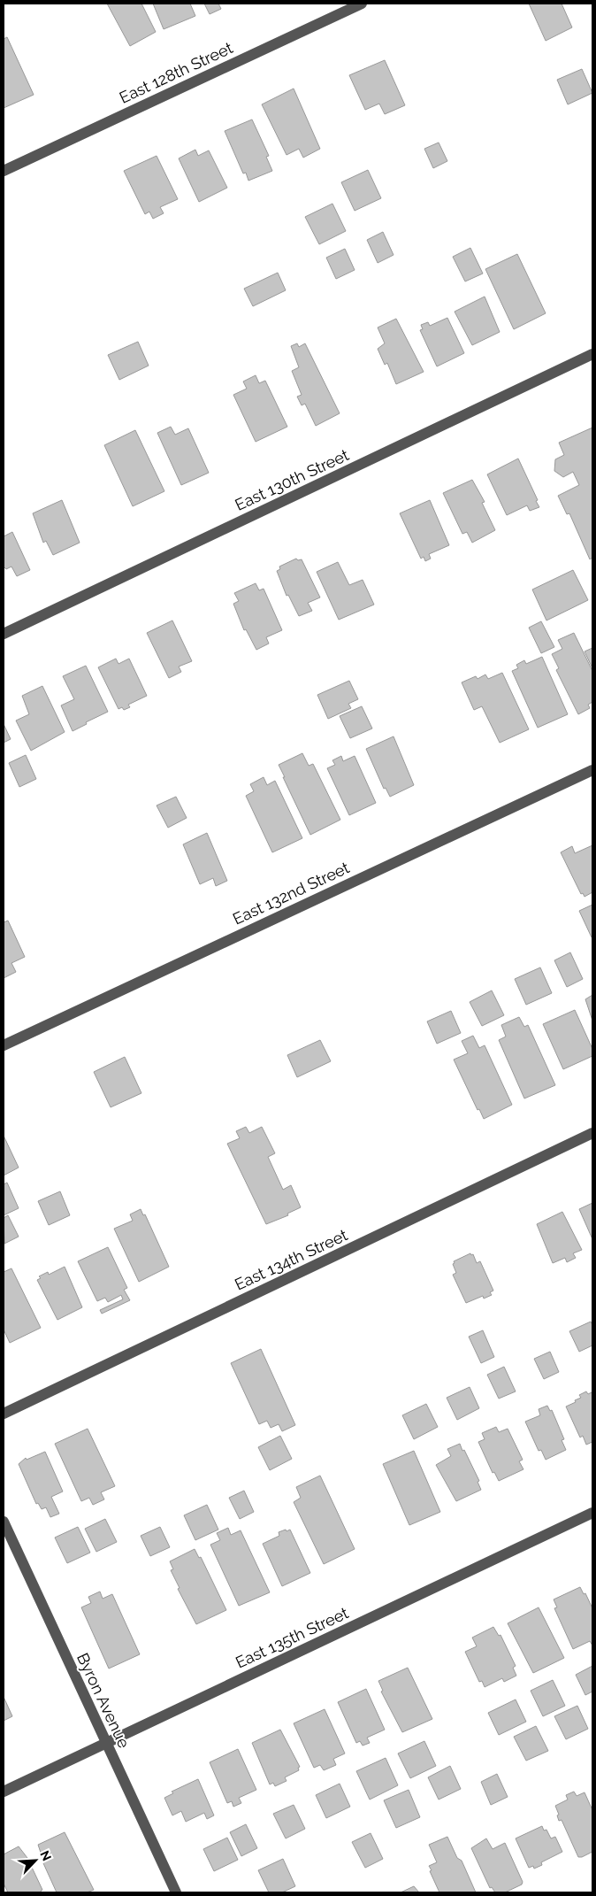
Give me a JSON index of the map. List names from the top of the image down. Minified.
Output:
{"streets":{"street":["East 128th Street","East 130th Street","East 132nd Street","East 134th Street","East 135th Street","Byron Avenue"]},"crossings":[["East 135th Street","Byron Avenue"]],"north":"top right"}
